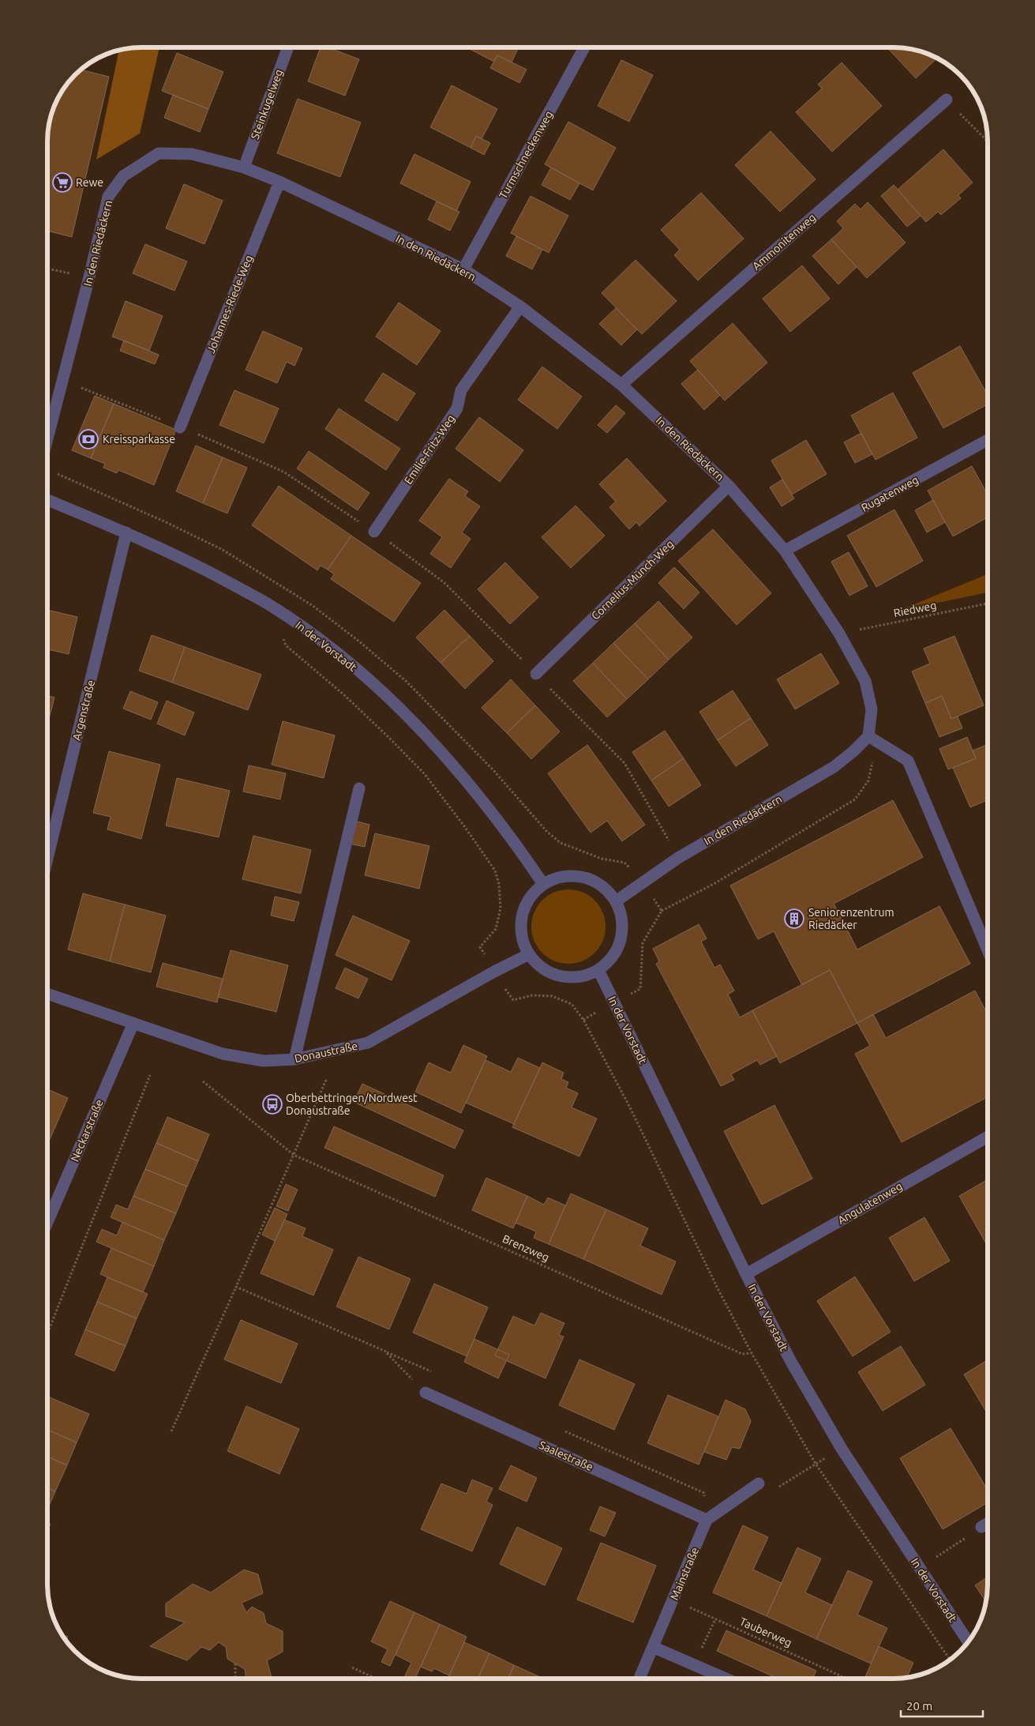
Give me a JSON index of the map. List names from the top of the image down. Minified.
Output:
{"streets":{"street":["Steinkugelweg","Turmschneckenweg","Ammonitenweg","In den Riedäckern","Johannes-Riede-Weg","Emilie-Fritz-Weg","Rugatenweg","Cornelius-Münch-Weg","In der Vorstadt","Argenstraße","Donaustraße","Neckarstraße","Angulatenweg","Saalestraße","Mainstraße"],"path":["Riedweg","Brenzweg","Tauberweg"]},"crossings":[["Steinkugelweg","In den Riedäckern"],["Turmschneckenweg","In den Riedäckern"],["Ammonitenweg","In den Riedäckern"],["In den Riedäckern","Johannes-Riede-Weg"],["In den Riedäckern","Emilie-Fritz-Weg"],["In den Riedäckern","Rugatenweg"],["In den Riedäckern","Cornelius-Münch-Weg"],["In den Riedäckern","Riedweg"],["In den Riedäckern","In der Vorstadt"],["In den Riedäckern","Donaustraße"],["In der Vorstadt","Argenstraße"],["In der Vorstadt","Donaustraße"],["In der Vorstadt","Angulatenweg"],["Donaustraße","Neckarstraße"],["Saalestraße","Mainstraße"],["Mainstraße","Tauberweg"]],"places":{"supermarket":["Rewe"],"bank":["Kreissparkasse"],"building":["Seniorenzentrum Riedäcker"],"bus stop":["Oberbettringen/Nordwest Donaustraße"]},"scale_bar":"20 m"}
